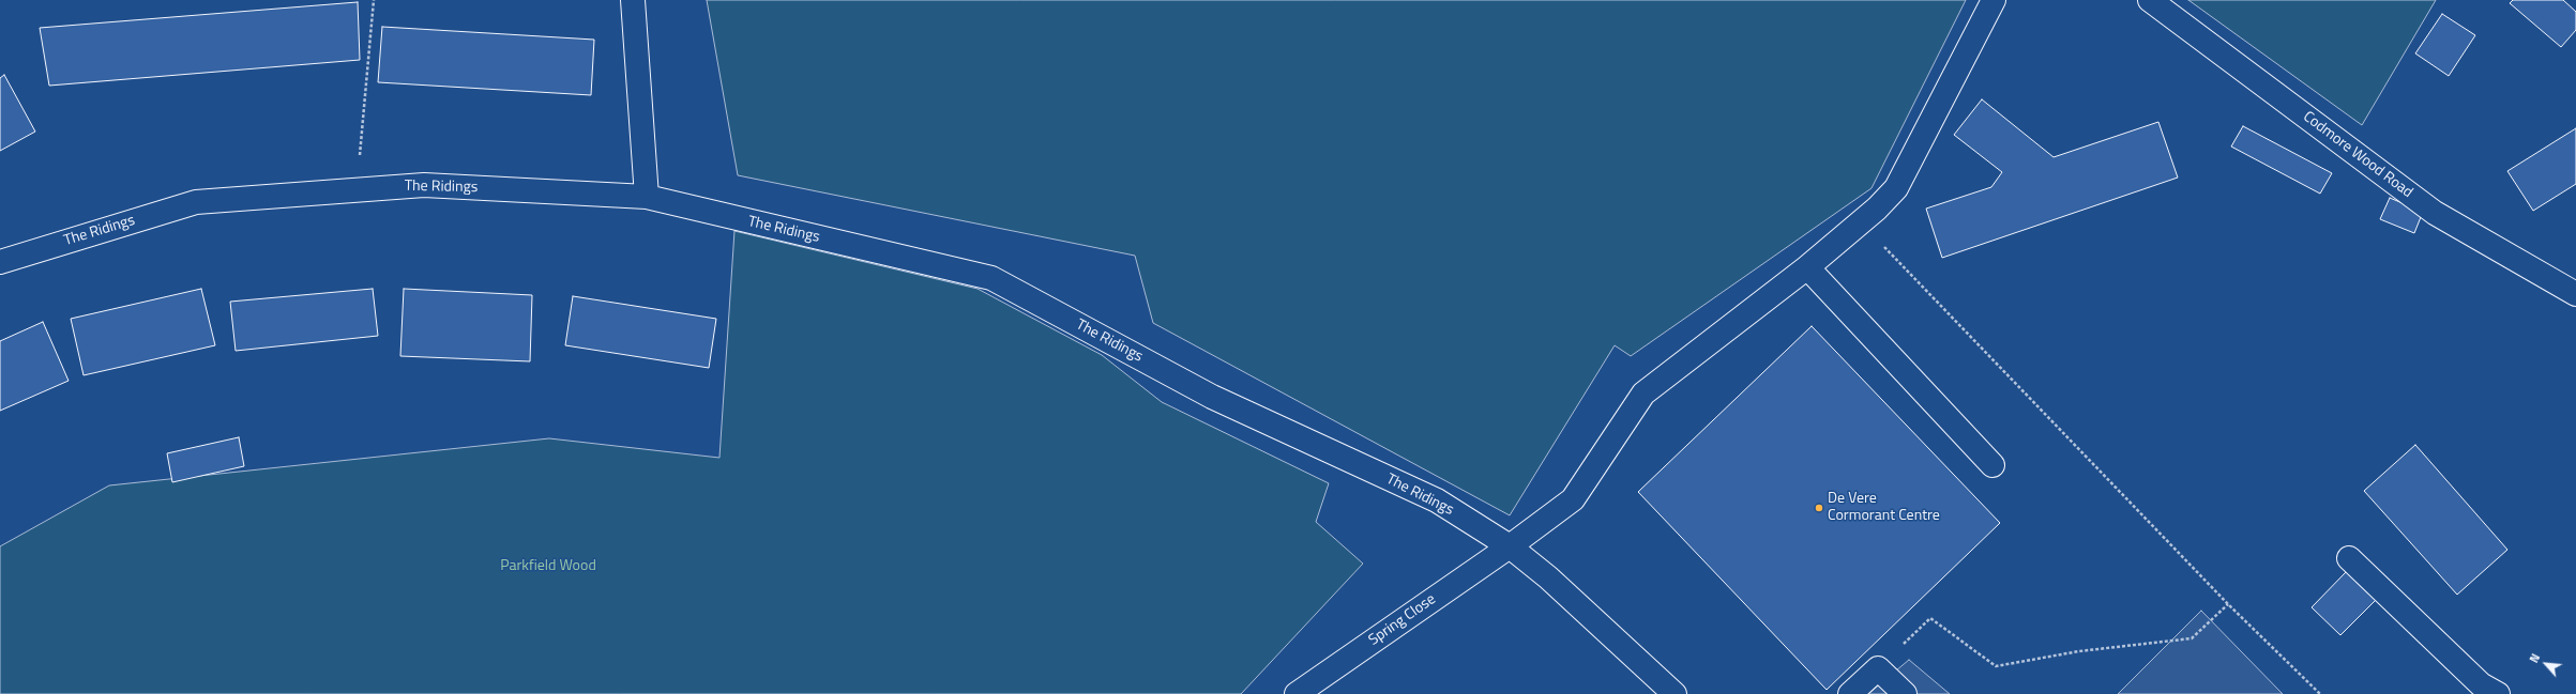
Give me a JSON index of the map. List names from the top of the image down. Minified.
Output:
{"streets":{"street":["Codmore Wood Road","The Ridings","Spring Close"]},"crossings":[["The Ridings","Spring Close"]],"parks":["Parkfield Wood"],"places":["De Vere Cormorant Centre"],"north":"top left"}
